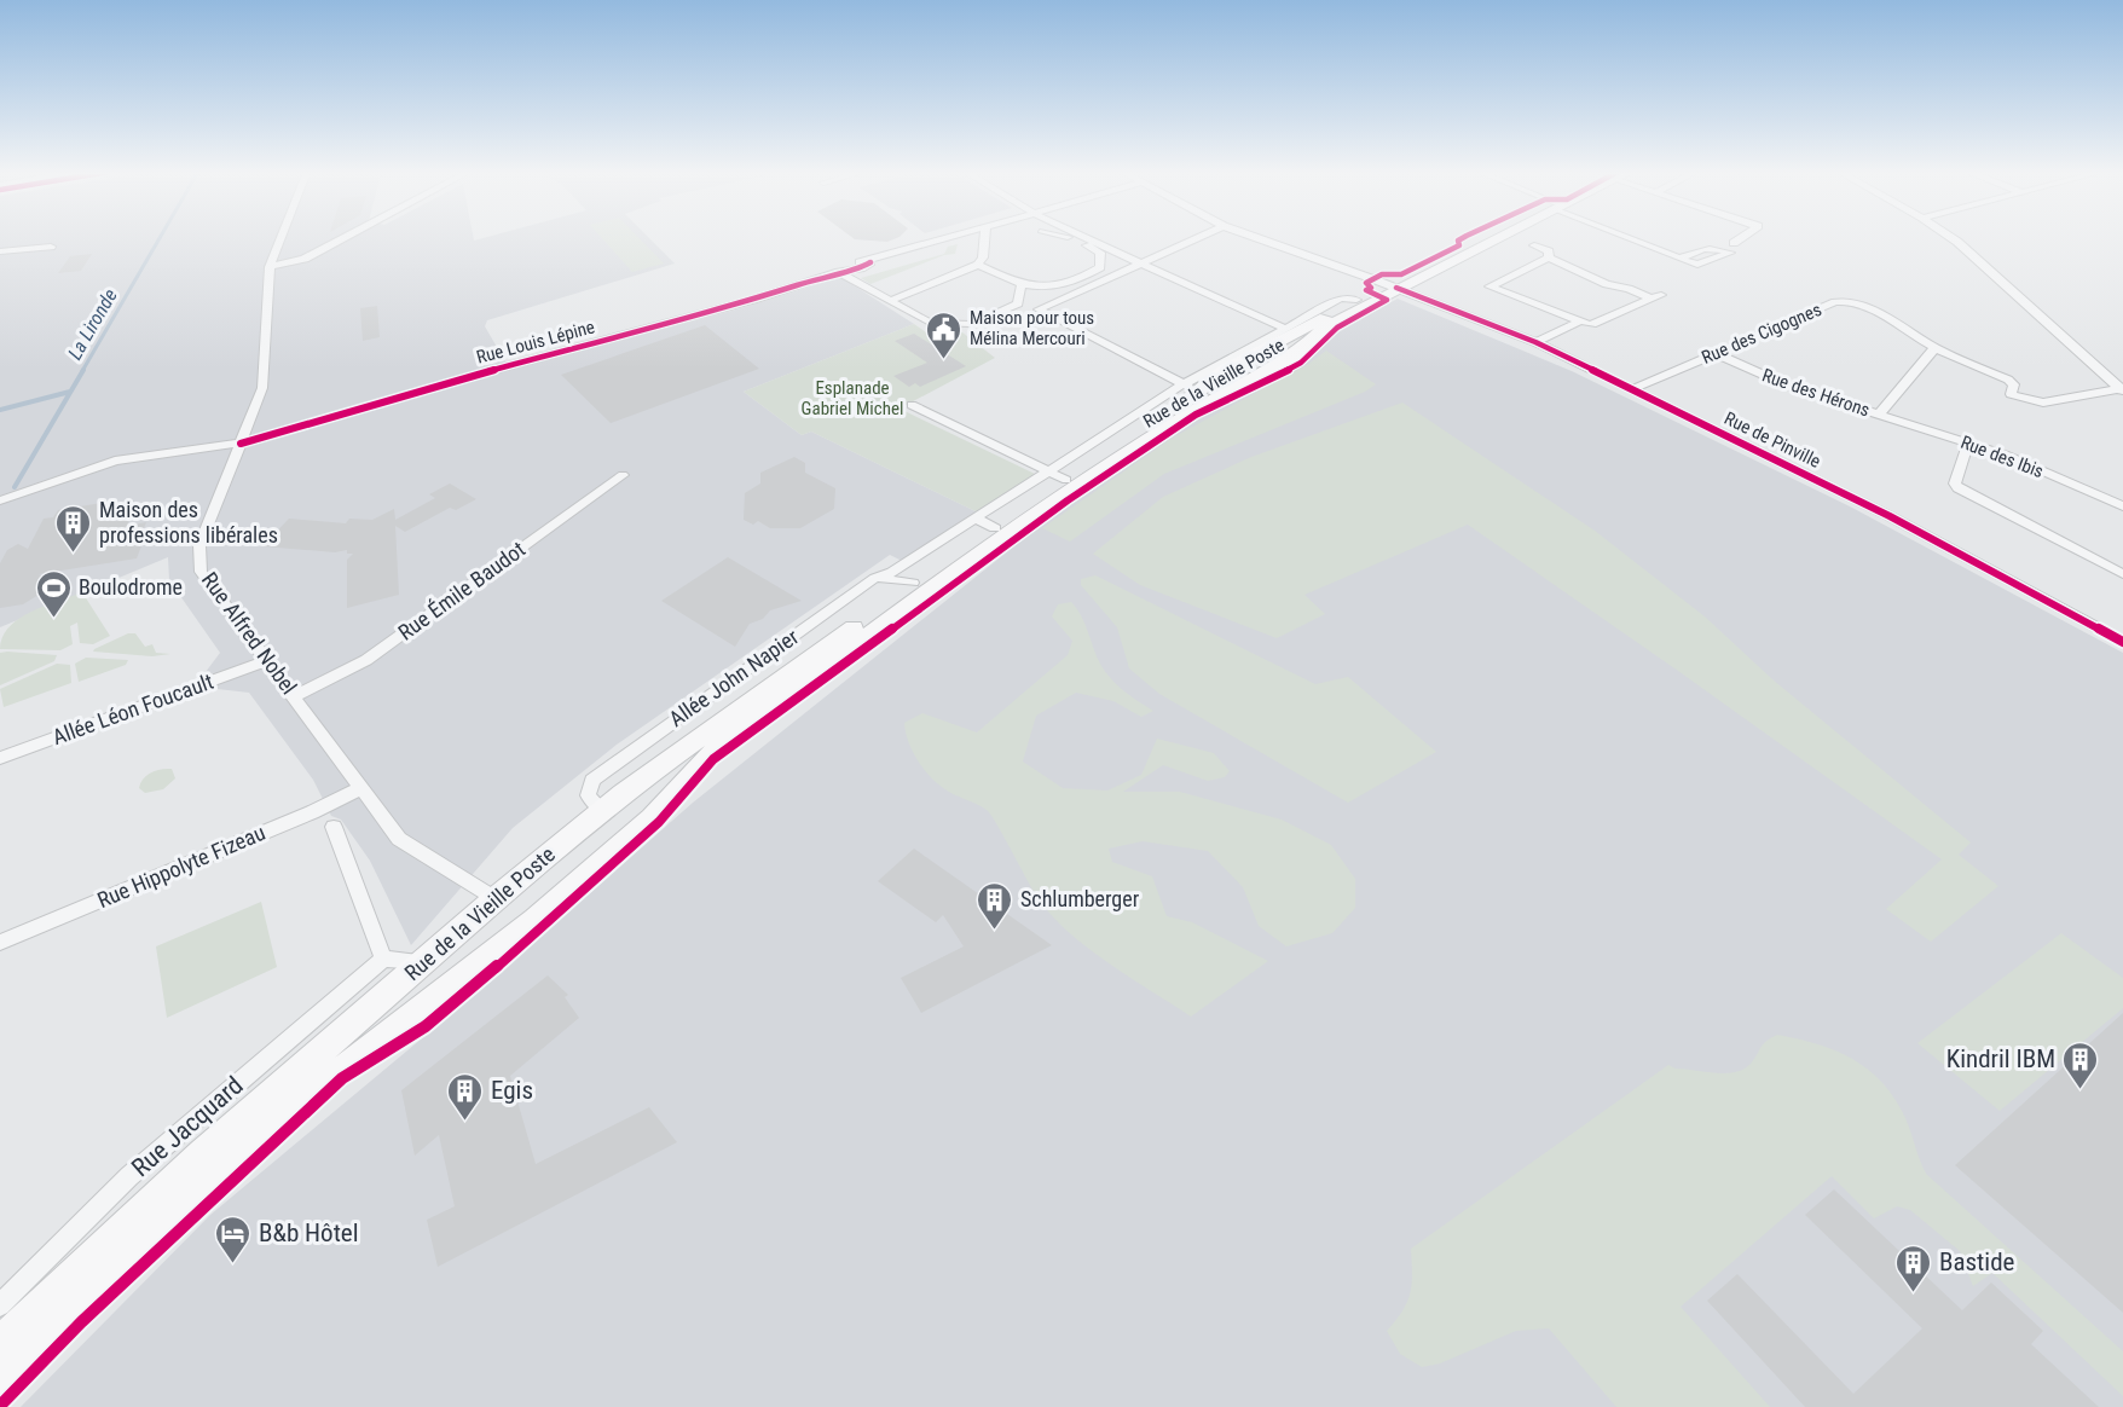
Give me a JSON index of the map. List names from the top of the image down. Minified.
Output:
{"streets":{"main road":["Rue de la Vieille Poste"],"street":["Rue des Cigognes","Rue Louis Lépine","Rue des Hérons","Rue de Pinville","Rue des Ibis","Rue Émile Baudot","Rue Alfred Nobel","Allée John Napier","Allée Léon Foucault","Rue Hippolyte Fizeau","Rue Jacquard"]},"crossings":[["Rue des Cigognes","Rue des Hérons"],["Rue des Cigognes","Rue de Pinville"],["Rue Louis Lépine","Rue Alfred Nobel"],["Rue de la Vieille Poste","Rue de Pinville"],["Rue de la Vieille Poste","Rue Alfred Nobel"],["Rue de la Vieille Poste","Allée John Napier"],["Rue des Hérons","Rue des Ibis"],["Rue Émile Baudot","Rue Alfred Nobel"],["Rue Alfred Nobel","Allée Léon Foucault"],["Rue Alfred Nobel","Rue Hippolyte Fizeau"]],"water":["La Lironde"],"parks":["Esplanade Gabriel Michel"],"places":{"public building":["Maison pour tous Mélina Mercouri"],"building":["Maison des professions libérales","Schlumberger","Kindril IBM","Egis","Bastide"],"sports":["Boulodrome"],"hotel":["B&b Hôtel"]}}
